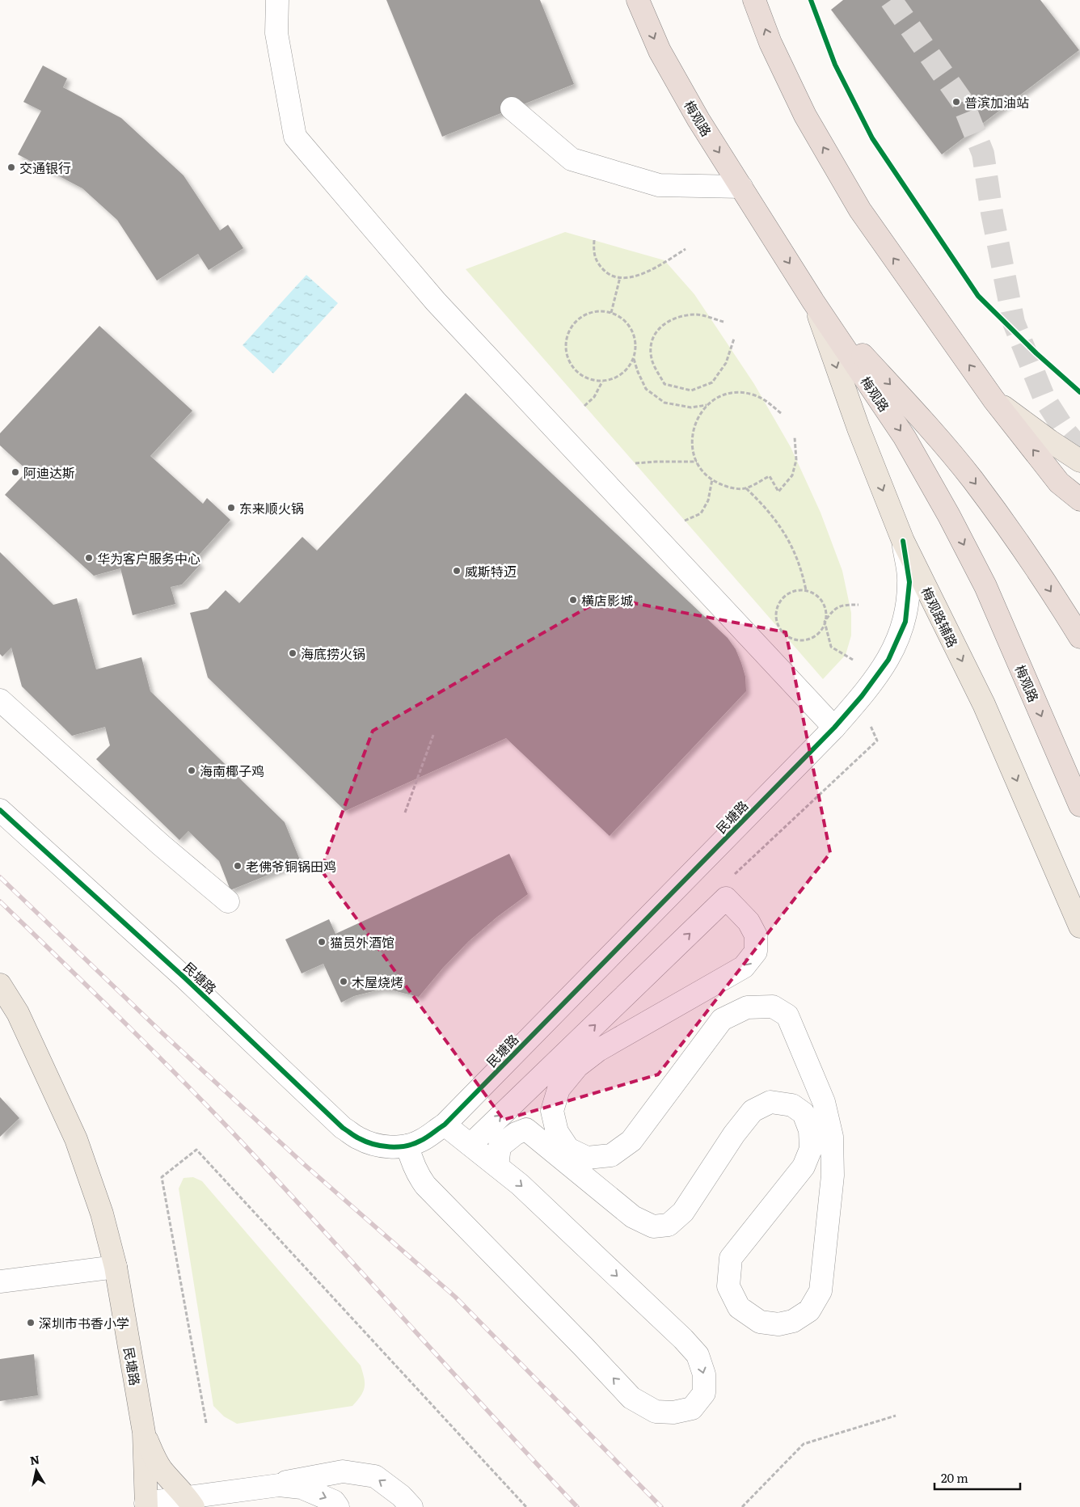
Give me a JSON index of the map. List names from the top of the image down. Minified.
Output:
{"streets":{"highway":["梅观路"],"main road":["梅观路辅路","民塘路"]},"crossings":[["梅观路","梅观路辅路"],["梅观路辅路","民塘路"]],"one_way":["梅观路辅路"],"places":["普滨加油站","交通银行","阿迪达斯","东来顺火锅","华为客户服务中心","威斯特迈","横店影城","海底捞火锅","海南椰子鸡","老佛爷铜锅田鸡","猫员外酒馆","木屋烧烤","深圳市书香小学"],"scale_bar":"20 m","north":"top"}
